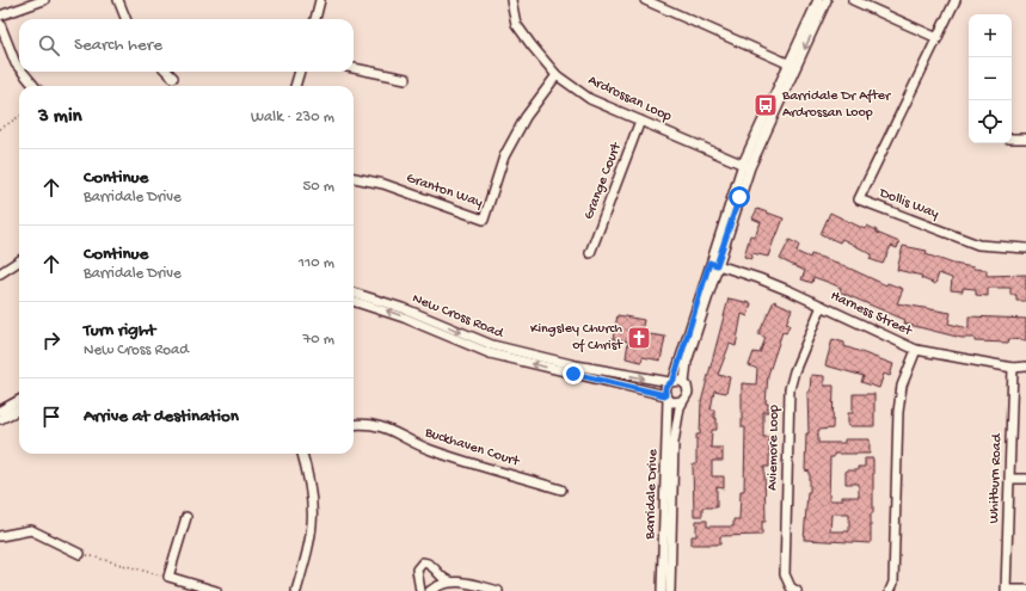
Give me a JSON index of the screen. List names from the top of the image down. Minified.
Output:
{"streets":{"street":["Ardrossan Loop","Grange Court","Granton Way","Dollis Way","Harness Street","New Cross Road","Buckhaven Court","Aviemore Loop","Whitburn Road","Barridale Drive"]},"crossings":[["Ardrossan Loop","Grange Court"],["Ardrossan Loop","Granton Way"],["Harness Street","Aviemore Loop"],["Harness Street","Whitburn Road"],["New Cross Road","Barridale Drive"]],"places":{"bus stop":["Barridale Dr After Ardrossan Loop"],"church":["Kingsley Church of Christ"]},"page":{"map_buttons":["+","−"],"search":"Search here","heading":["3 min","Walk · 230 m"],"list":[["Continue","Barridale Drive","50 m"],["Continue","Barridale Drive","110 m"],["Turn right","New Cross Road","70 m"],"Arrive at destination"]}}
